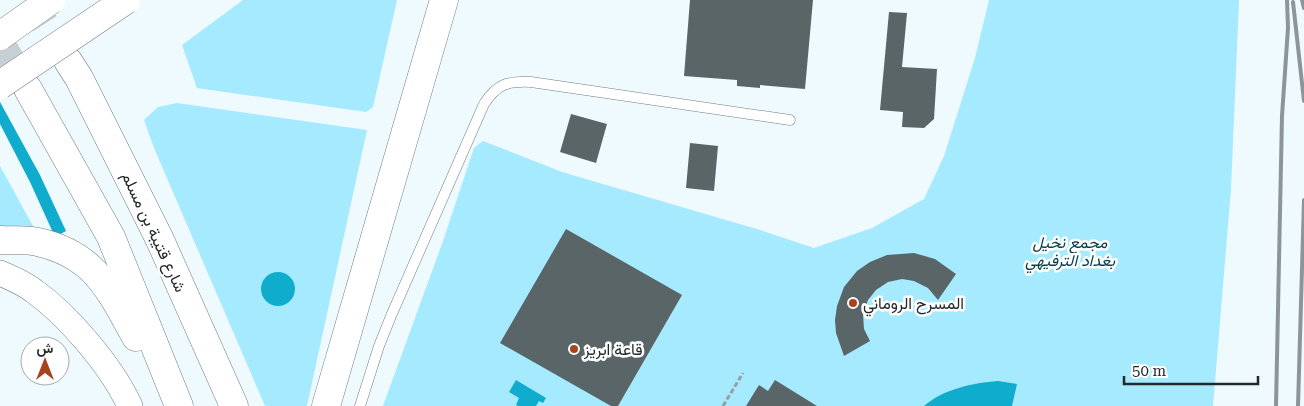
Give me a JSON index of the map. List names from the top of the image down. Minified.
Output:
{"streets":{"main road":["شارع قتيبة بن مسلم"]},"parks":["مجمع نخيل بغداد الترفيهي"],"places":["المسرح الروماني","قاعة ابريز"],"scale_bar":"50 m","north":"top"}
